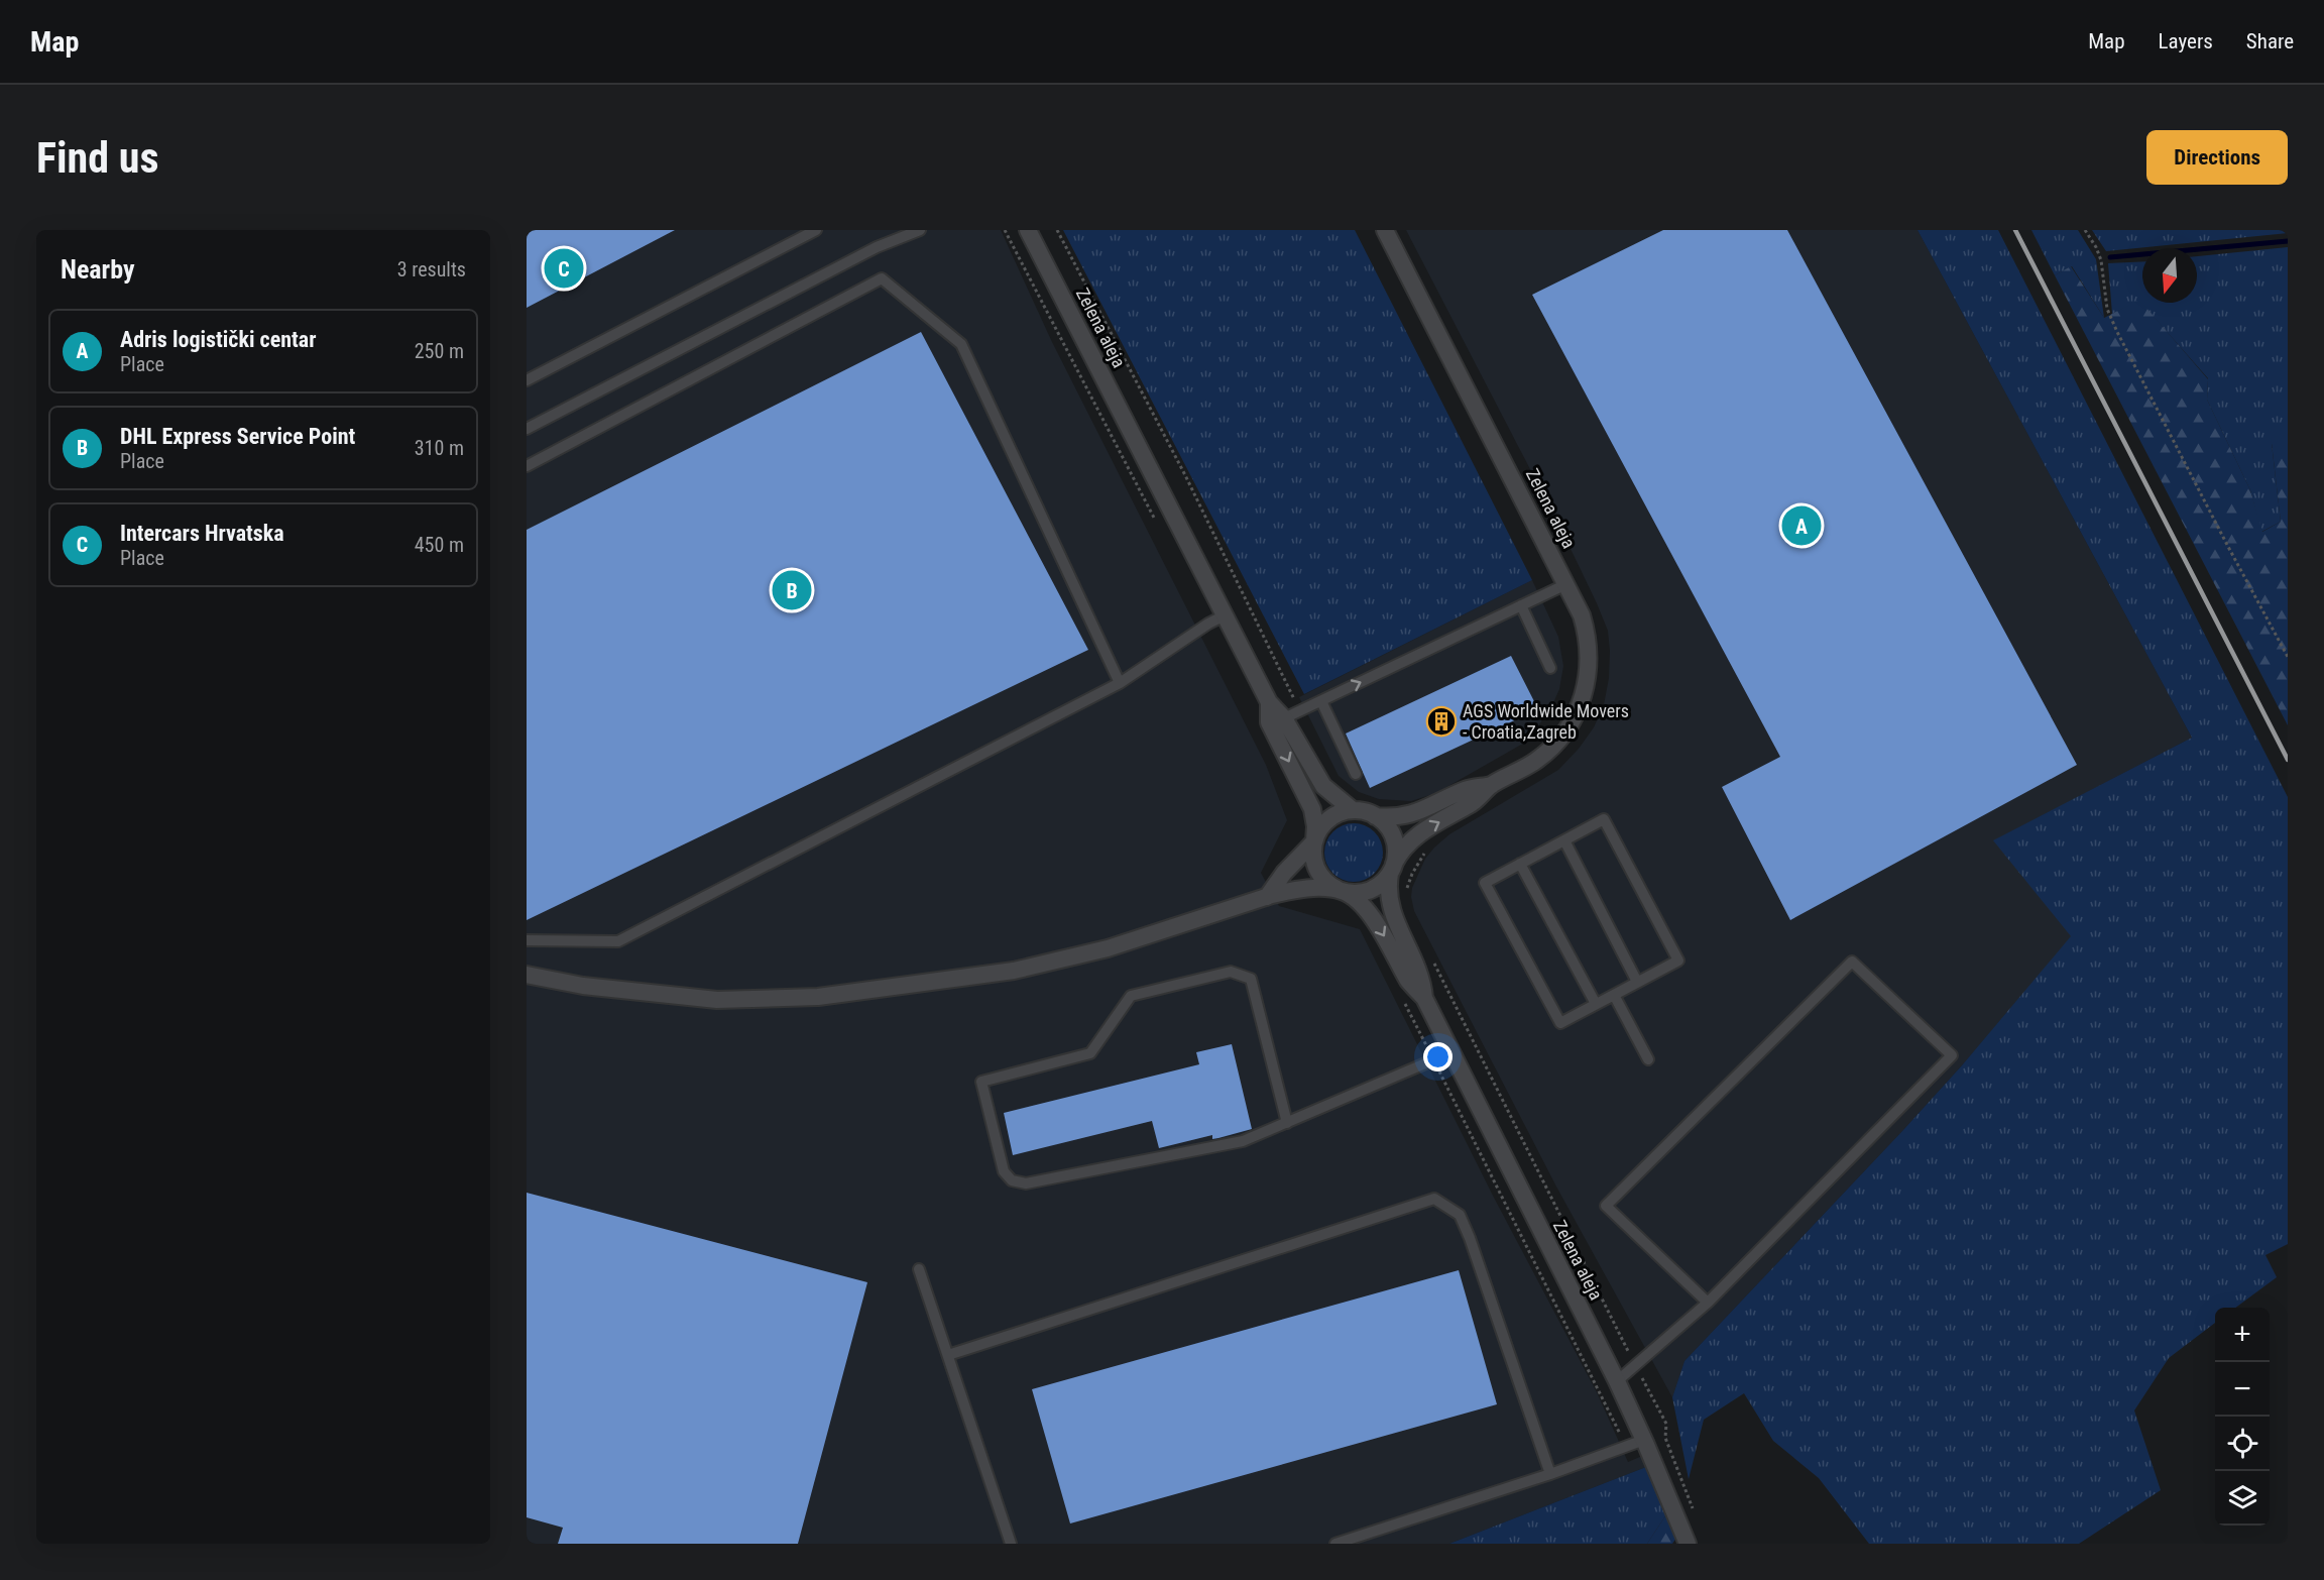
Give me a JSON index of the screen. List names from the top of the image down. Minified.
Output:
{"streets":{"street":["Zelena aleja"]},"places":{"building":["AGS Worldwide Movers - Croatia,Zagreb"]},"north":"bottom","page":{"header":"Map","nav":["Map","Layers","Share"],"buttons":"Directions","title":"Find us","heading":["Nearby","3 results"],"pins":["C","A","B"],"list":[{"mark":"A","name":"Adris logistički centar","note":"Place","value":"250 m"},{"mark":"B","name":"DHL Express Service Point","note":"Place","value":"310 m"},{"mark":"C","name":"Intercars Hrvatska","note":"Place","value":"450 m"}],"map_buttons":["+","−"]}}
